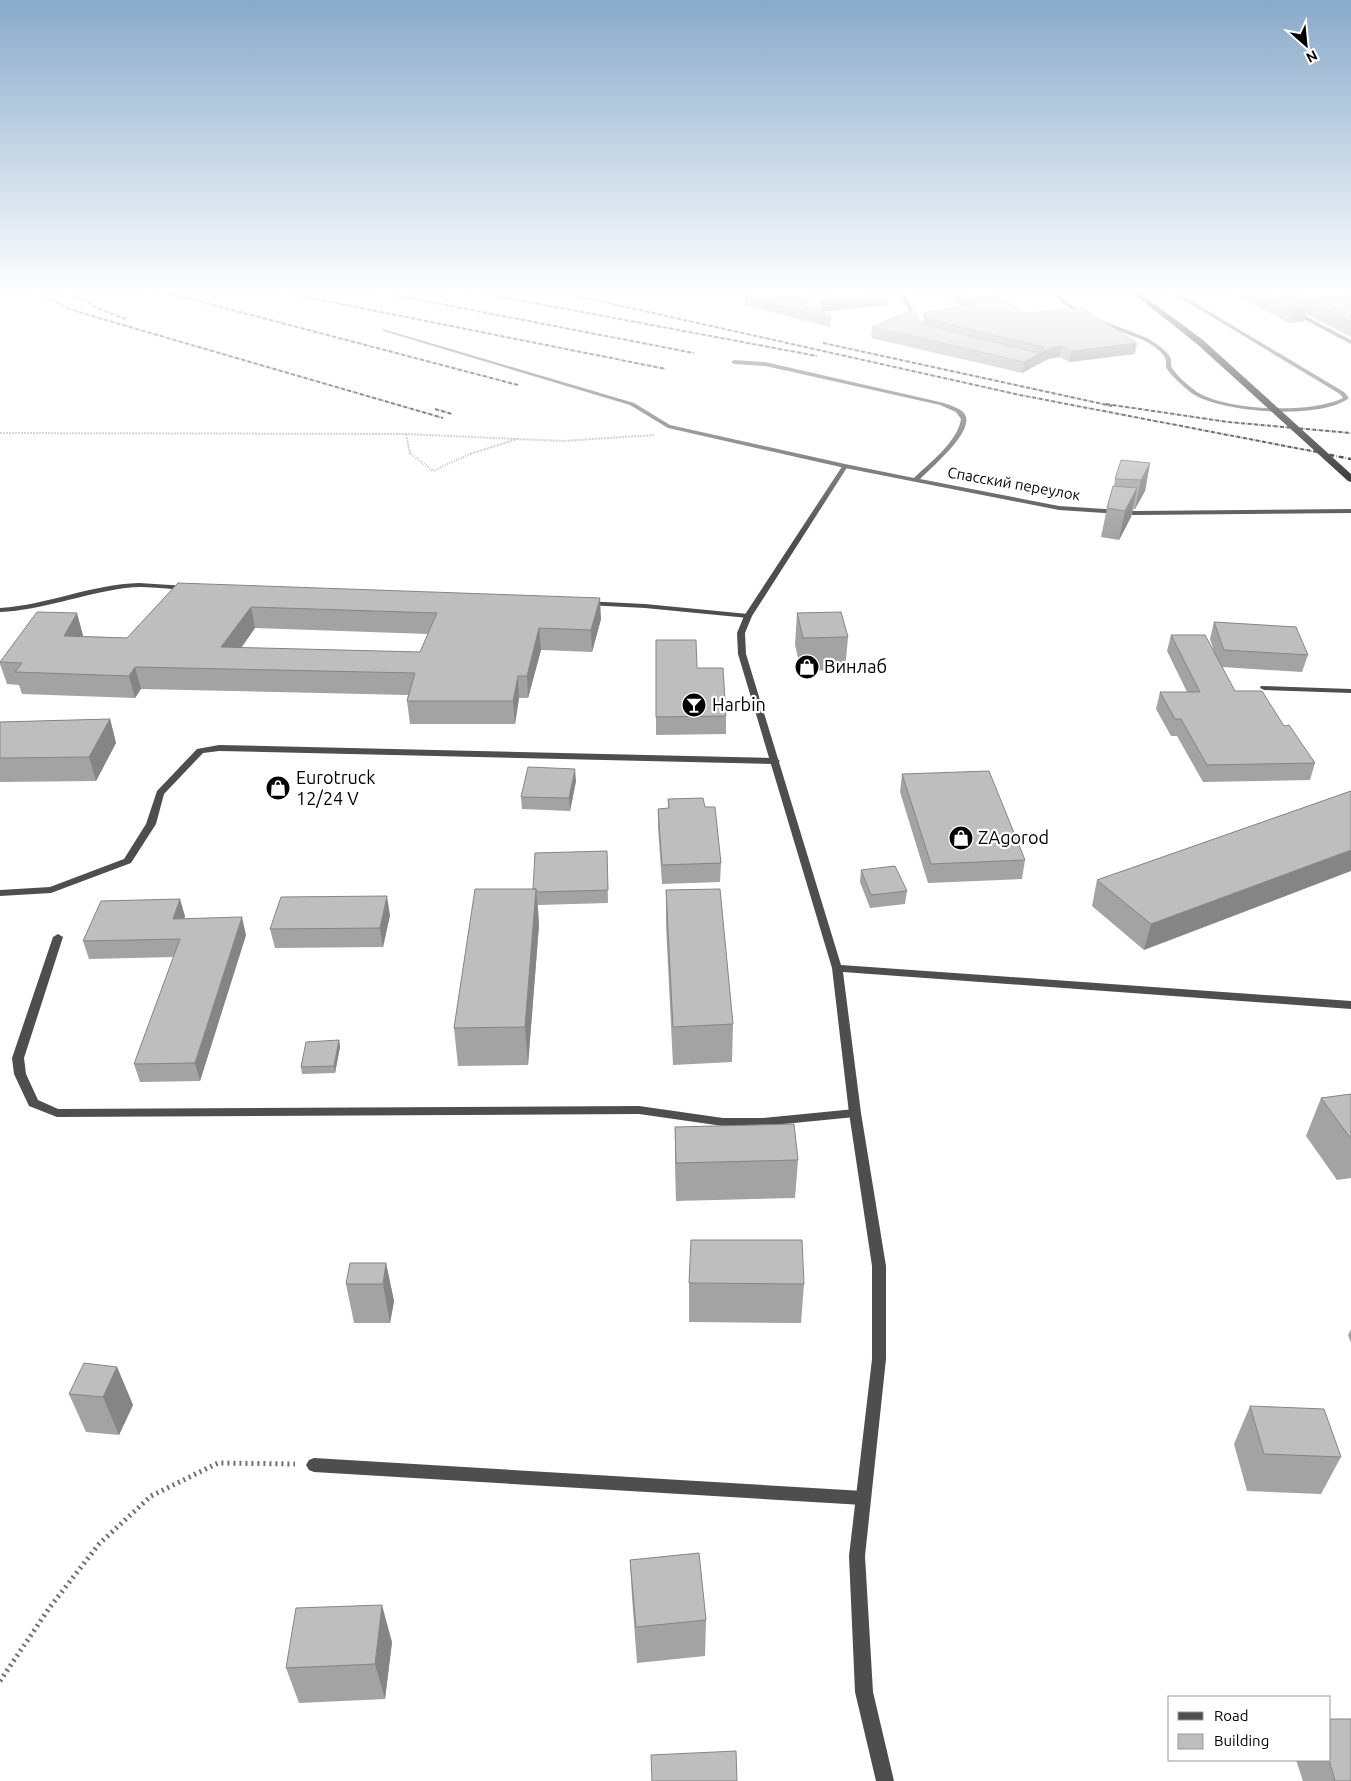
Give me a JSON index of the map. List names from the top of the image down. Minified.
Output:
{"streets":{"street":["Спасский переулок"]},"places":{"shop":["Винлаб","Eurotruck 12/24 V","ZAgorod"],"bar":["Harbin"]},"legend":["Road","Building"],"north":"bottom right"}
